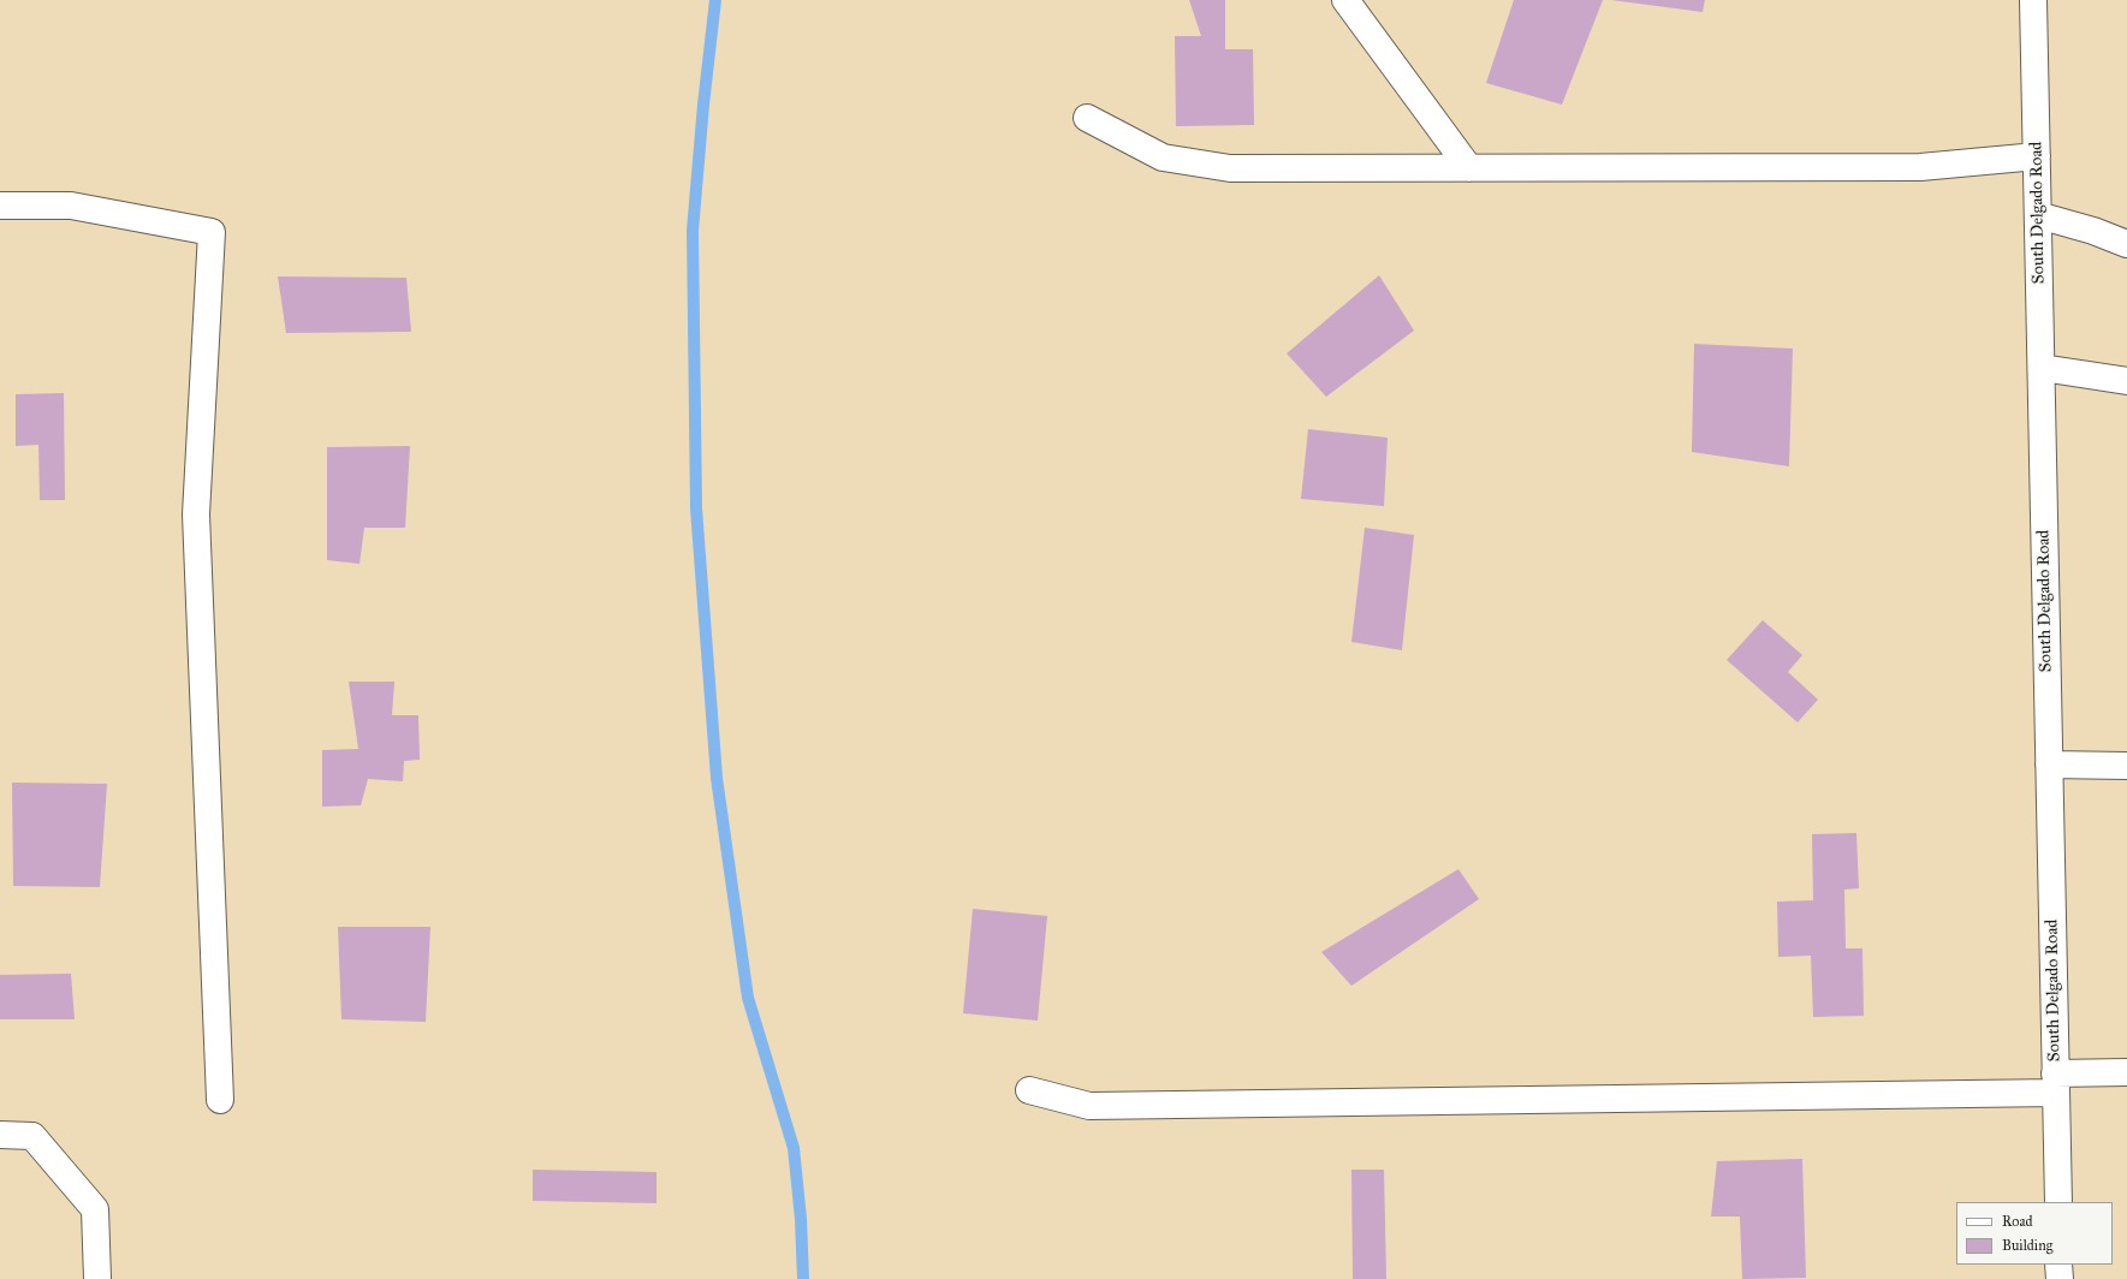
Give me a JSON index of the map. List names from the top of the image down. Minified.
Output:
{"streets":{"street":["South Delgado Road"]},"legend":["Road","Building"]}
